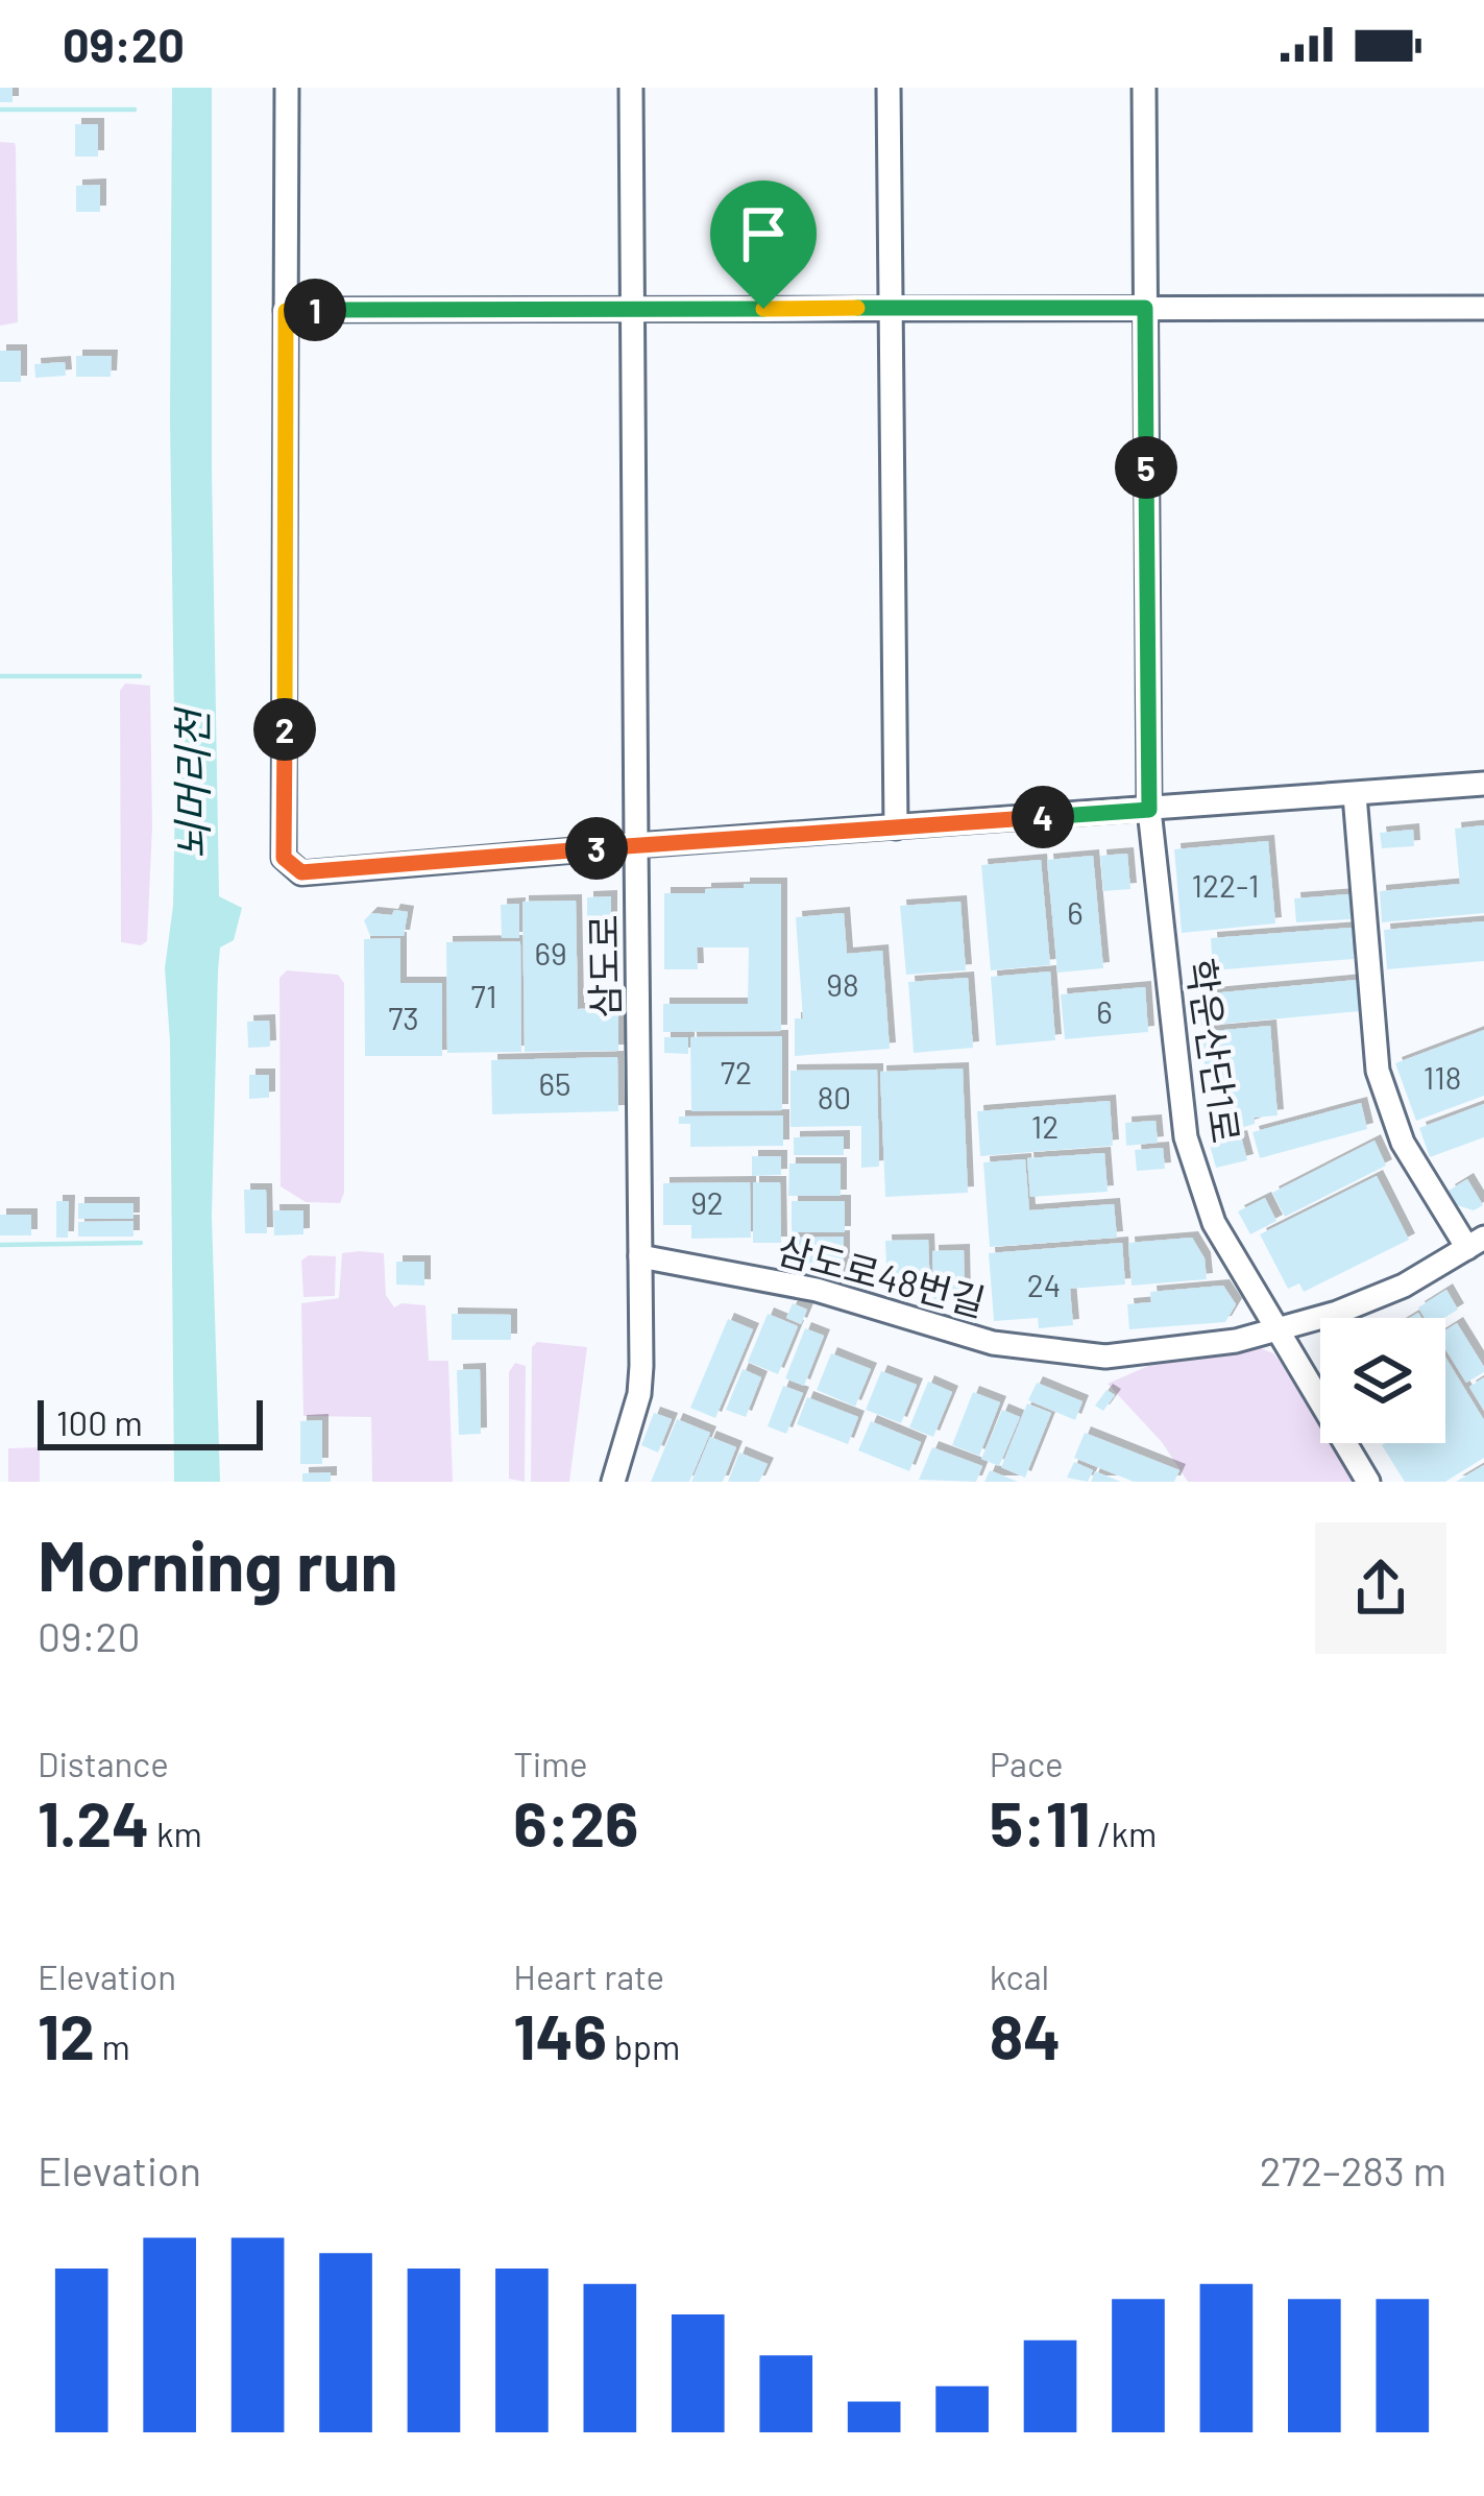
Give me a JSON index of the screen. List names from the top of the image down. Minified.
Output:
{"streets":{"street":["삼도로","학운산단1로","삼도로48번길"]},"crossings":[["삼도로","삼도로48번길"],["학운산단1로","삼도로48번길"]],"water":["뇌머리천"],"house_numbers":["122-1","6","69","98","71","6","73","72","118","65","80","12","92","24"],"scale_bar":"100 m","page":{"status":"09:20","pins":["1","5","2","4","3"],"scale":"100 m","heading":["Morning run","09:20"],"stats":[["Distance","1.24 km"],["Time","6:26"],["Pace","5:11 /km"],["Elevation","12 m"],["Heart rate","146 bpm"],["kcal","84"]],"chart":["Elevation","272–283 m"]}}
